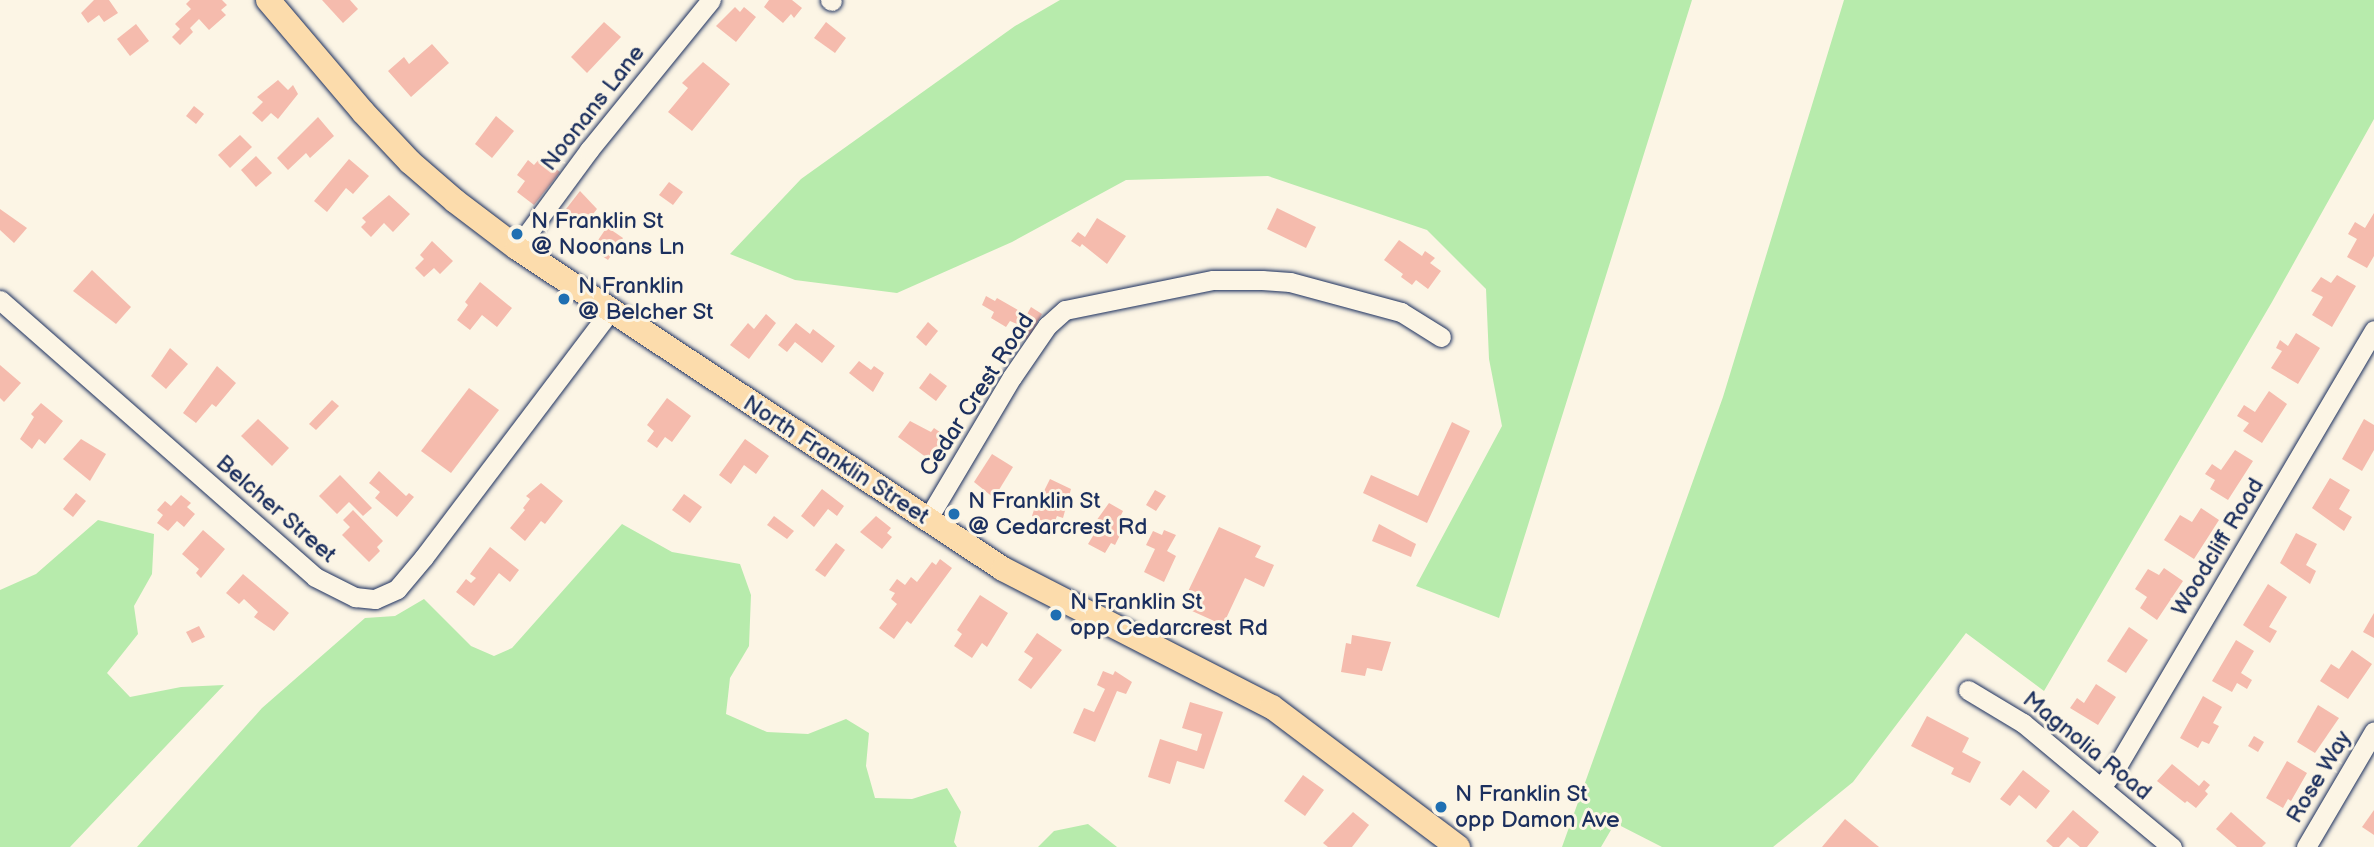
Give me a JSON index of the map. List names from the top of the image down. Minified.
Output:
{"streets":{"main road":["North Franklin Street"],"street":["Noonans Lane","Cedar Crest Road","Belcher Street","Woodcliff Road","Magnolia Road","Rose Way"]},"crossings":[["Noonans Lane","North Franklin Street"],["Cedar Crest Road","North Franklin Street"],["North Franklin Street","Belcher Street"],["Woodcliff Road","Magnolia Road"]],"places":["N Franklin St @ Noonans Ln","N Franklin @ Belcher St","N Franklin St @ Cedarcrest Rd","N Franklin St opp Cedarcrest Rd","N Franklin St opp Damon Ave"]}
